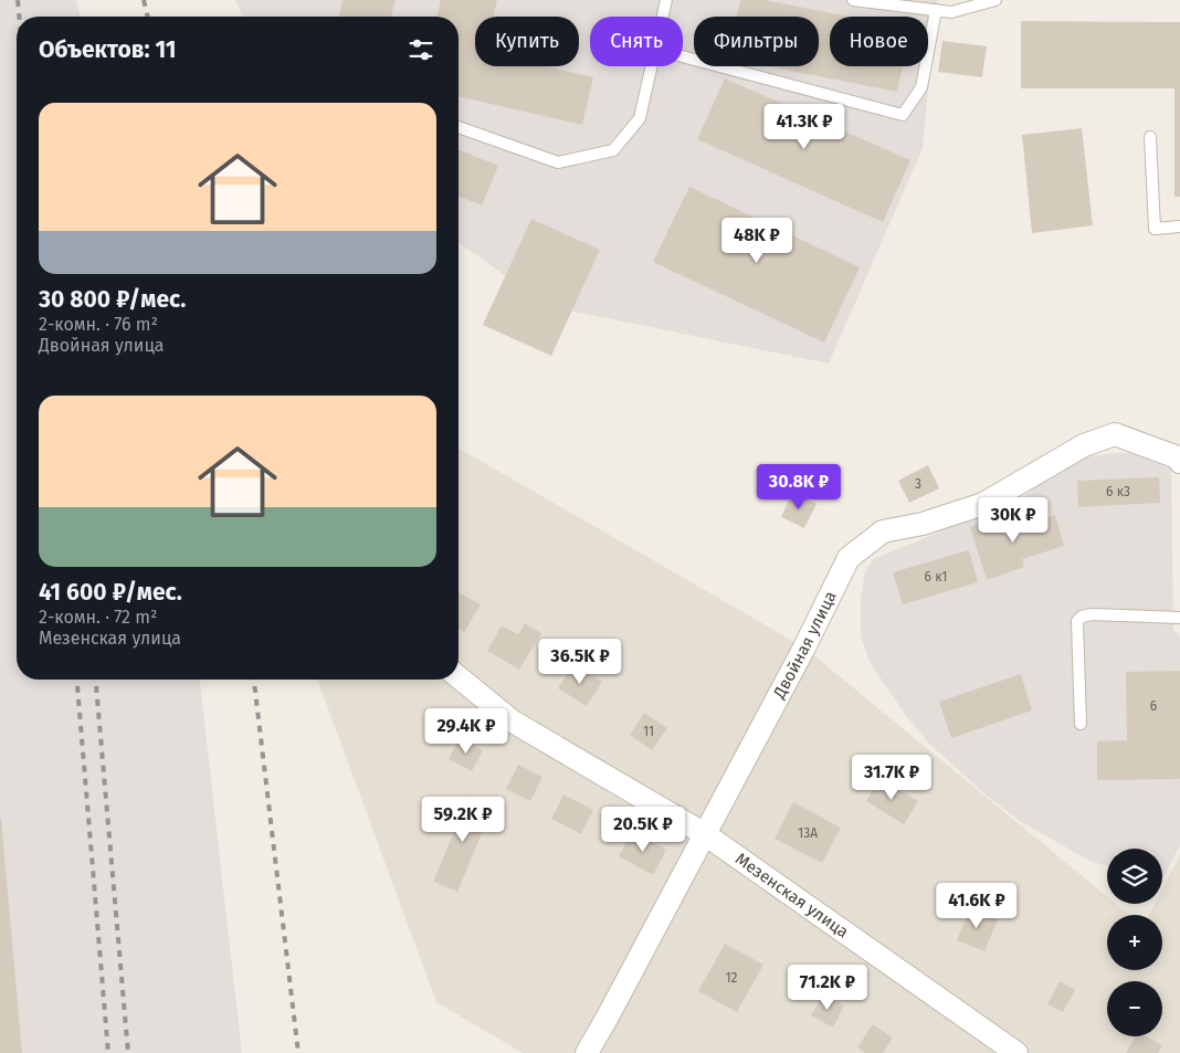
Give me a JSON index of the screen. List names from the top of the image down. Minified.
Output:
{"streets":{"street":["Двойная улица","Мезенская улица"]},"crossings":[["Двойная улица","Мезенская улица"]],"house_numbers":["3","6 к3","6 к1","6","11","13А","12"],"page":{"chip":["Купить","Снять","Фильтры","Новое"],"heading":"Объектов: 11","list":[{"name":"30 800 ₽/мес.","note":"2-комн. · 76 m² · Двойная улица"},{"name":"41 600 ₽/мес.","note":"2-комн. · 72 m² · Мезенская улица"}],"price":["41.3K ₽","48K ₽","30.8K ₽","30K ₽","36.5K ₽","29.4K ₽","31.7K ₽","59.2K ₽","20.5K ₽","41.6K ₽","71.2K ₽"],"map_buttons":["+","−"]}}
